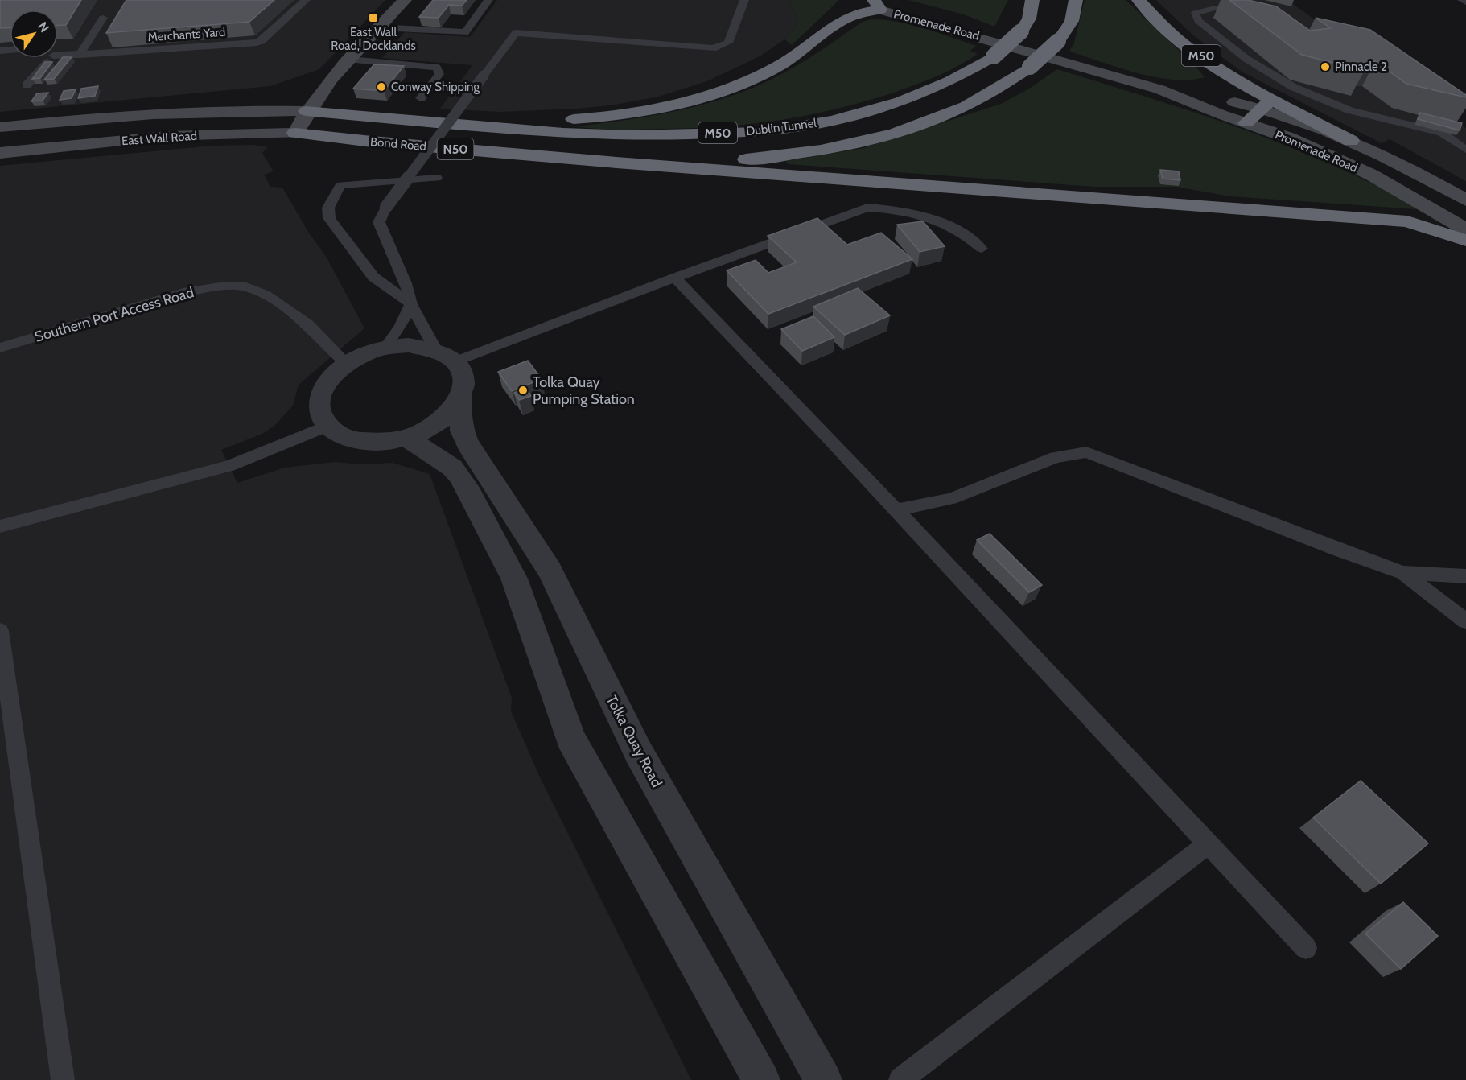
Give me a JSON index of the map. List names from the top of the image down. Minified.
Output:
{"streets":{"highway":["M50","Dublin Tunnel","Bond Road","N50"],"street":["Promenade Road","East Wall Road","Tolka Quay Road"],"lane":["Merchants Yard","Southern Port Access Road"]},"crossings":[["Promenade Road","M50"],["Dublin Tunnel","Bond Road"],["East Wall Road","Bond Road"],["Southern Port Access Road","Tolka Quay Road"]],"places":{"transit":["East Wall Road, Docklands"],"other":["Pinnacle 2","Conway Shipping","Tolka Quay Pumping Station"]},"north":"top right"}
